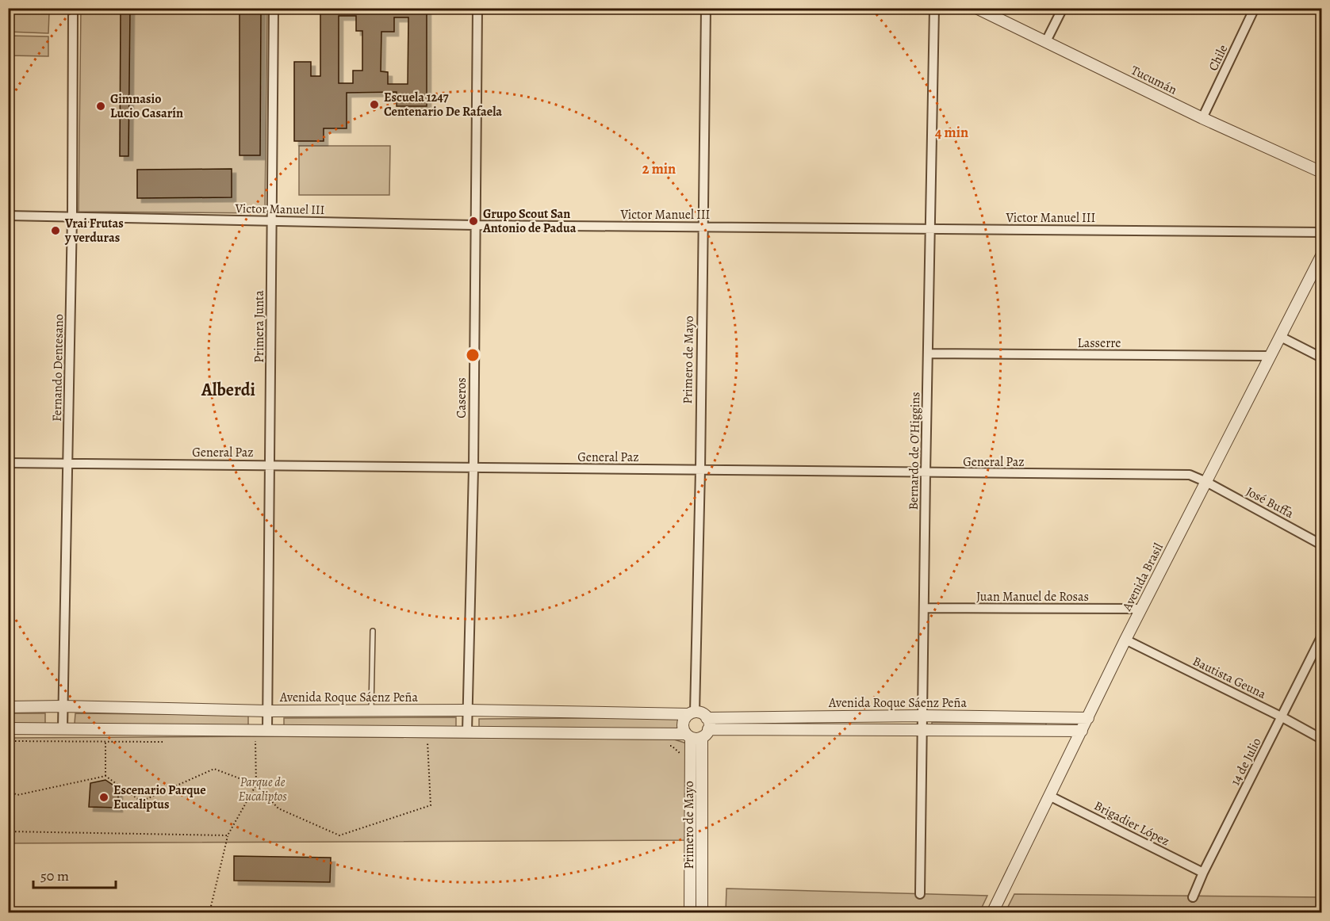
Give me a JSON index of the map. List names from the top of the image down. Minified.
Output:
{"streets":{"street":["Chile","Tucumán","Victor Manuel III","Primera Junta","Lasserre","Primero de Mayo","Fernando Dentesano","Caseros","Bernardo de O'Higgins","General Paz","José Buffa","Avenida Brasil","Juan Manuel de Rosas","Bautista Geuna","Avenida Roque Sáenz Peña","14 de Julio","Brigadier López"]},"crossings":[["Chile","Tucumán"],["Victor Manuel III","Primera Junta"],["Victor Manuel III","Primero de Mayo"],["Victor Manuel III","Fernando Dentesano"],["Victor Manuel III","Caseros"],["Victor Manuel III","Bernardo de O'Higgins"],["Primera Junta","General Paz"],["Primera Junta","Avenida Roque Sáenz Peña"],["Lasserre","Bernardo de O'Higgins"],["Lasserre","Avenida Brasil"],["Primero de Mayo","General Paz"],["Primero de Mayo","Avenida Roque Sáenz Peña"],["Fernando Dentesano","General Paz"],["Fernando Dentesano","Avenida Roque Sáenz Peña"],["Caseros","General Paz"],["Caseros","Avenida Roque Sáenz Peña"],["Bernardo de O'Higgins","General Paz"],["Bernardo de O'Higgins","Juan Manuel de Rosas"],["Bernardo de O'Higgins","Avenida Roque Sáenz Peña"],["General Paz","José Buffa"],["General Paz","Avenida Brasil"],["José Buffa","Avenida Brasil"],["Avenida Brasil","Juan Manuel de Rosas"],["Avenida Brasil","Bautista Geuna"],["Avenida Brasil","Avenida Roque Sáenz Peña"],["Avenida Brasil","Brigadier López"],["Bautista Geuna","14 de Julio"],["14 de Julio","Brigadier López"]],"districts":["Alberdi"],"parks":["Parque de Eucaliptos"],"places":["Escuela 1247 Centenario De Rafaela","Gimnasio Lucio Casarín","Grupo Scout San Antonio de Padua","Vrai Frutas y verduras","Escenario Parque Eucaliptus"],"scale_bar":"50 m","rings":["4 min","2 min"]}
